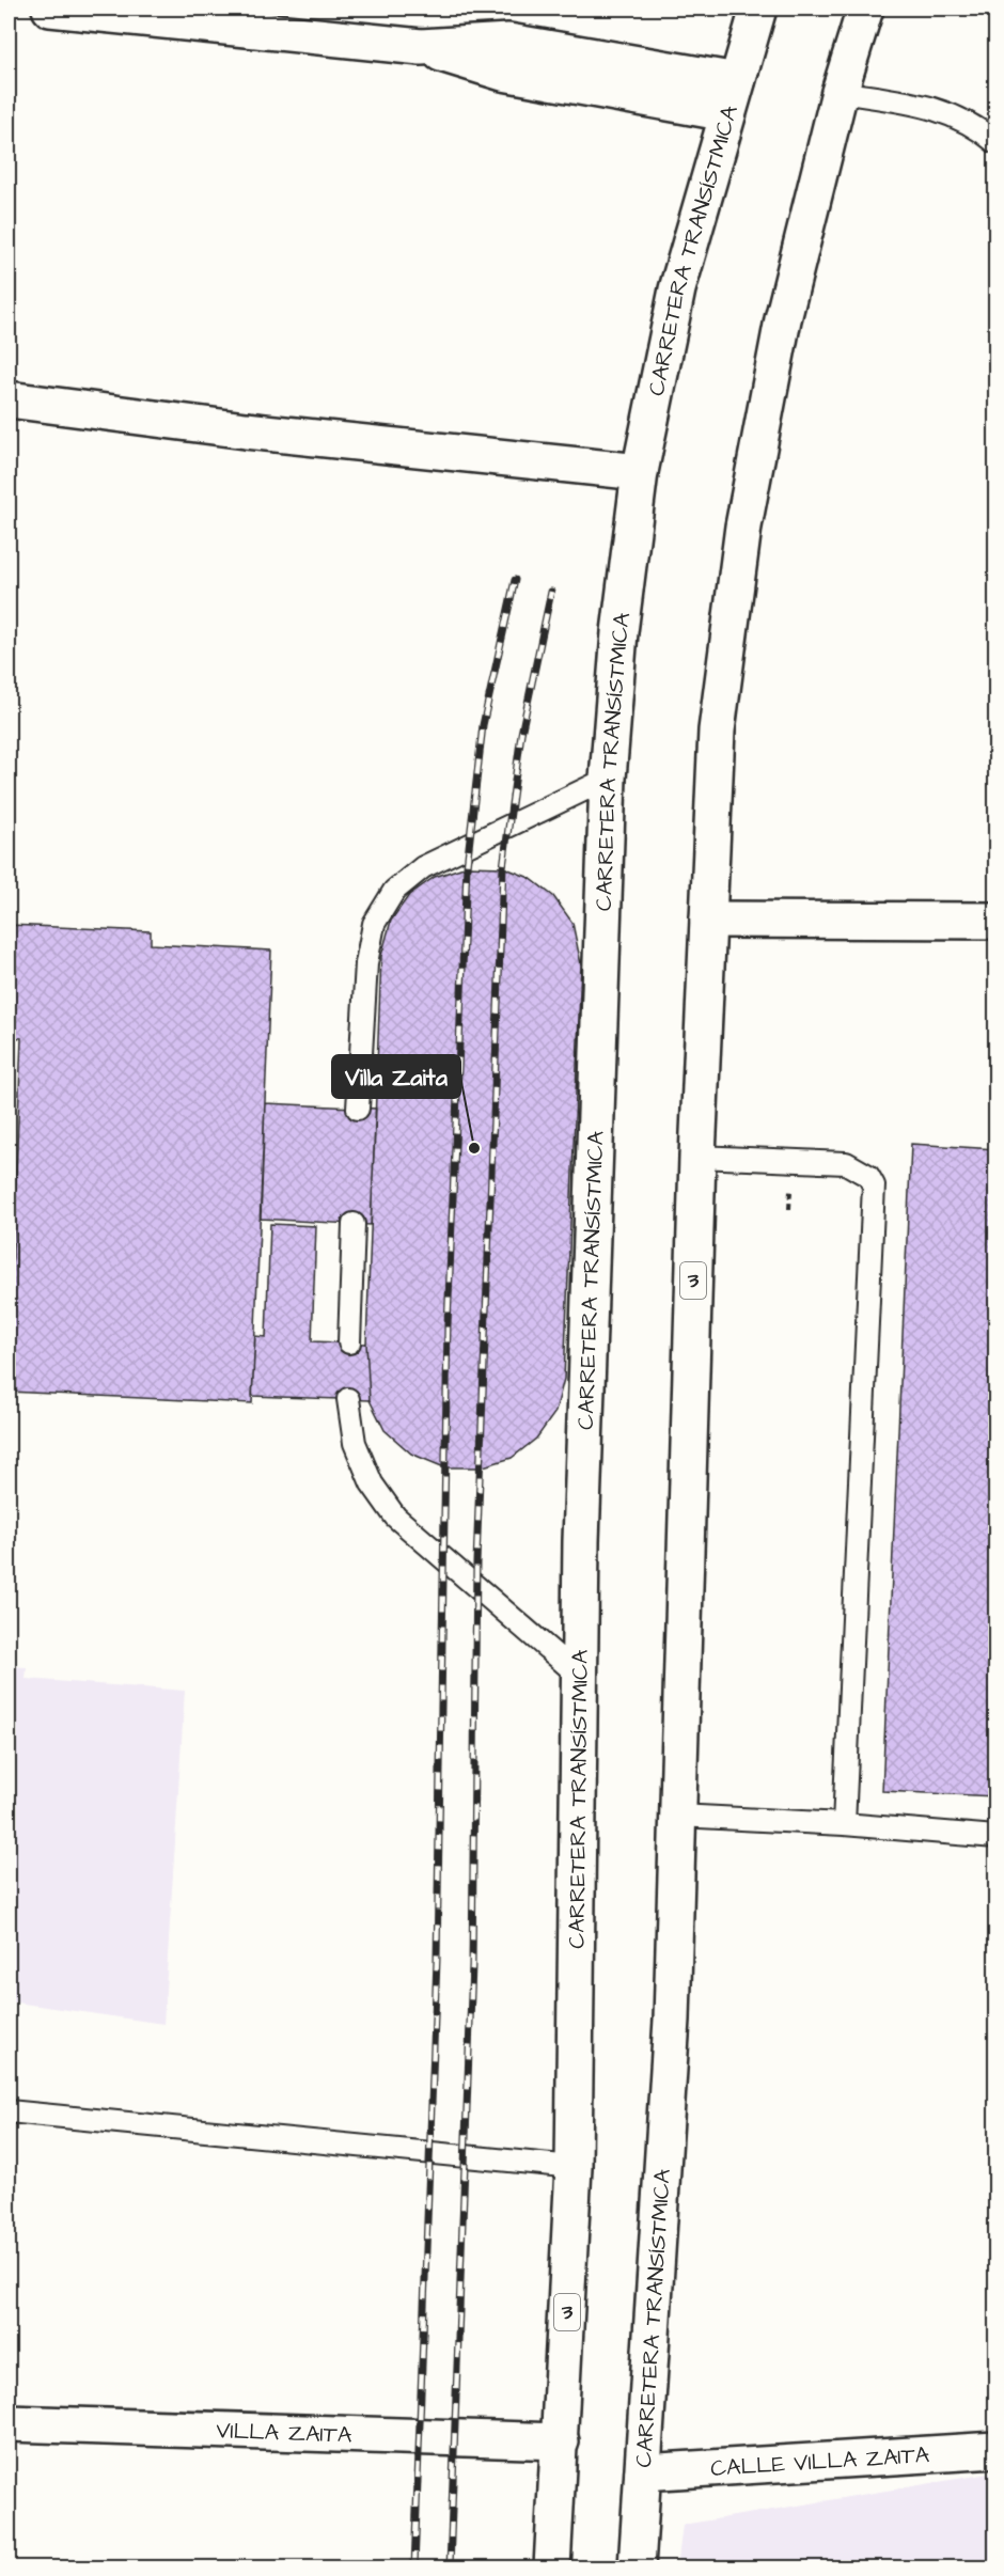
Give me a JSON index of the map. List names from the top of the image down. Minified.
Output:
{"streets":{"main road":["CARRETERA TRANSÍSTMICA","3","VILLA ZAITA","CALLE VILLA ZAITA"]},"crossings":[["CARRETERA TRANSÍSTMICA","VILLA ZAITA"],["CARRETERA TRANSÍSTMICA","CALLE VILLA ZAITA"]],"places":["Villa Zaita"]}
